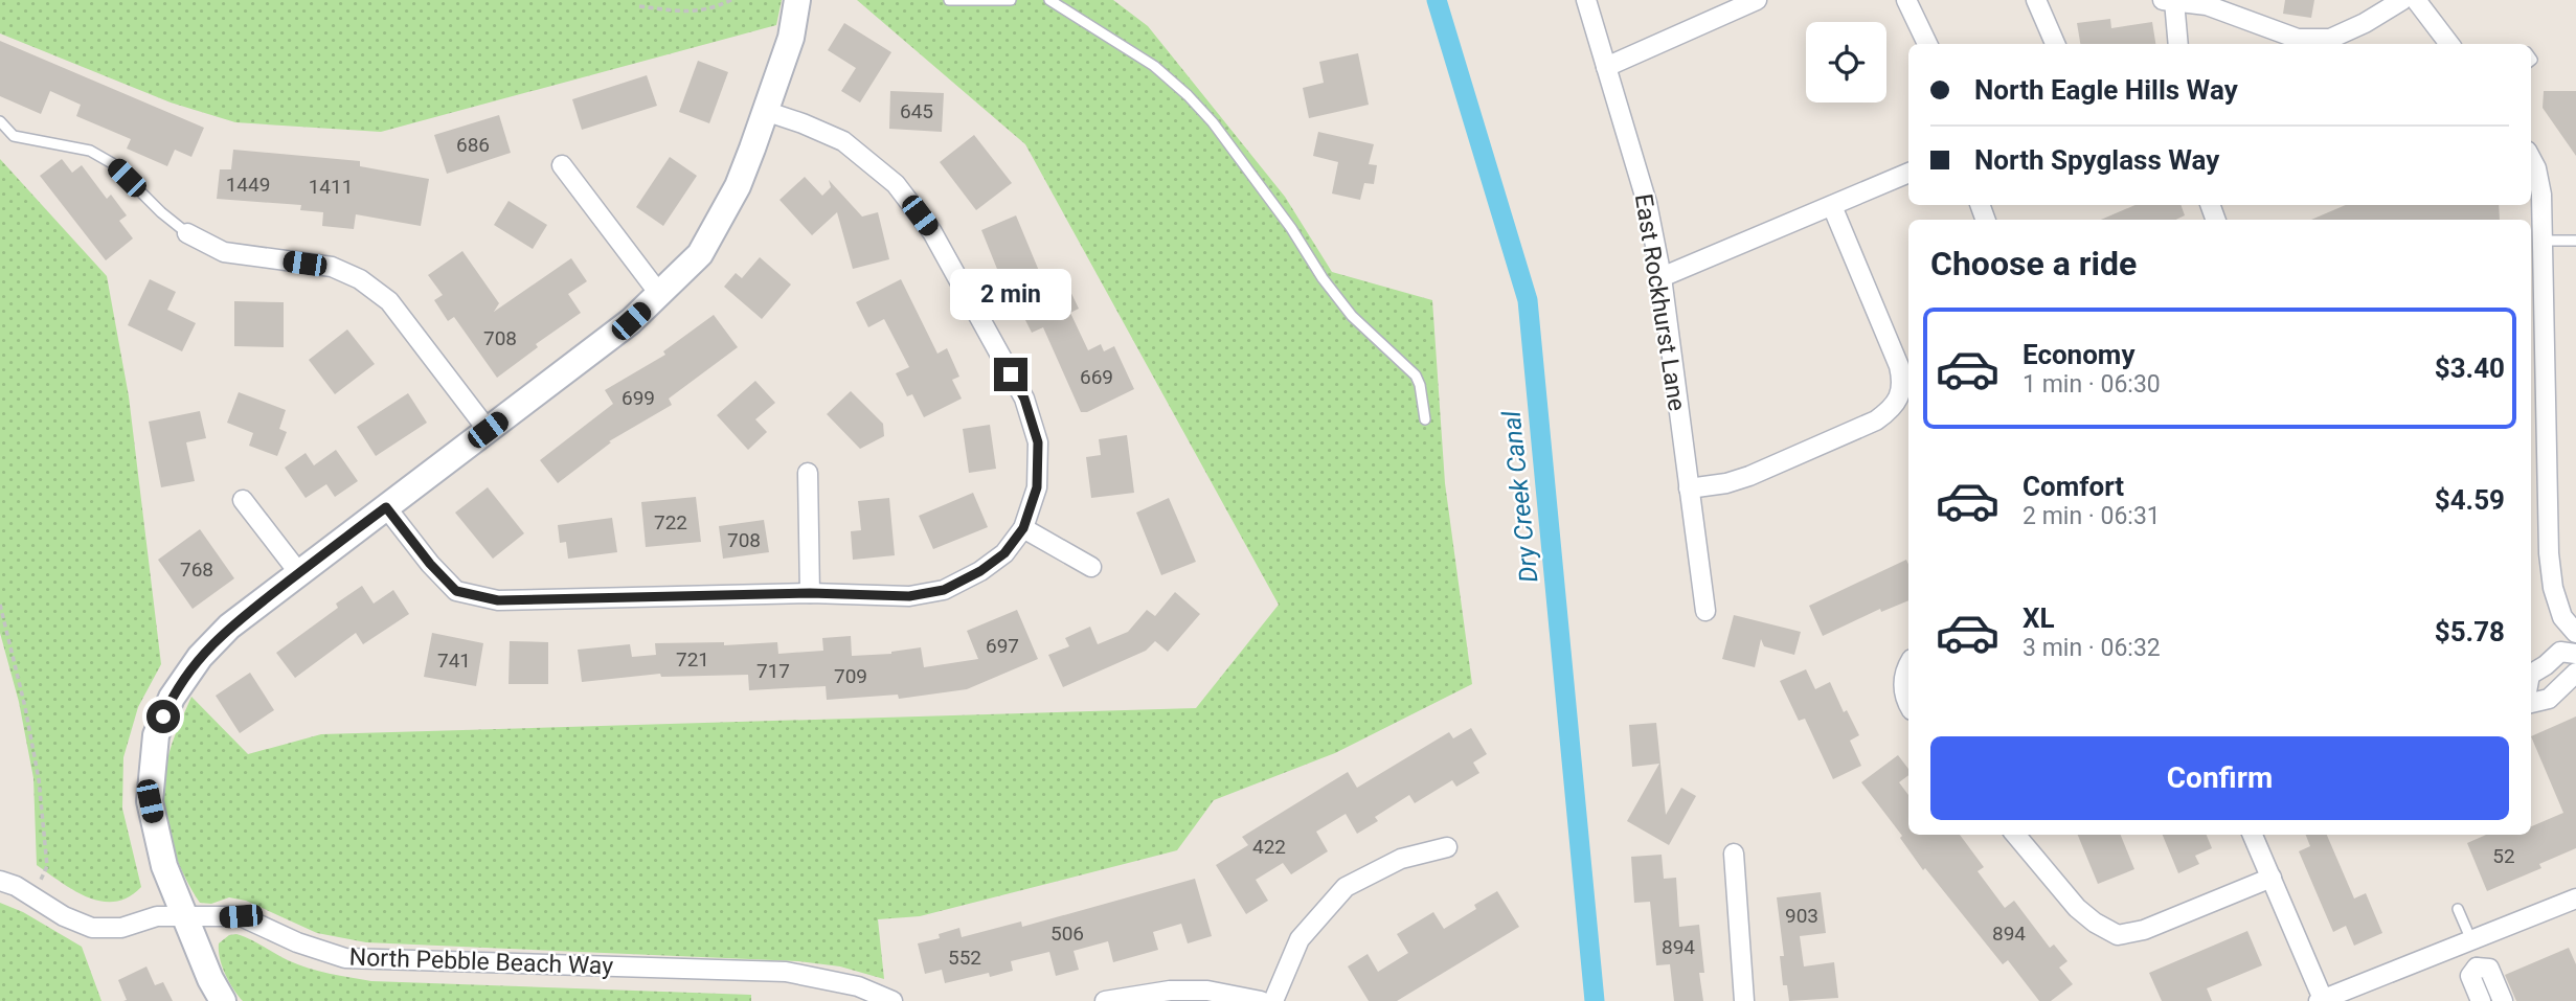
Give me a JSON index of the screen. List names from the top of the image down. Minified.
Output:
{"streets":{"street":["East Rockhurst Lane","North Pebble Beach Way"]},"water":["Dry Creek Canal"],"house_numbers":["645","686","1449","1411","708","669","699","722","708","768","697","721","741","717","709","422","52","903","506","894","894","552"],"page":{"banner":["North Eagle Hills Way","North Spyglass Way"],"heading":"Choose a ride","bubble":"2 min","list":[{"name":"Economy","note":"1 min · 06:30","value":"$3.40"},{"name":"Comfort","note":"2 min · 06:31","value":"$4.59"},{"name":"XL","note":"3 min · 06:32","value":"$5.78"}],"buttons":"Confirm"}}
